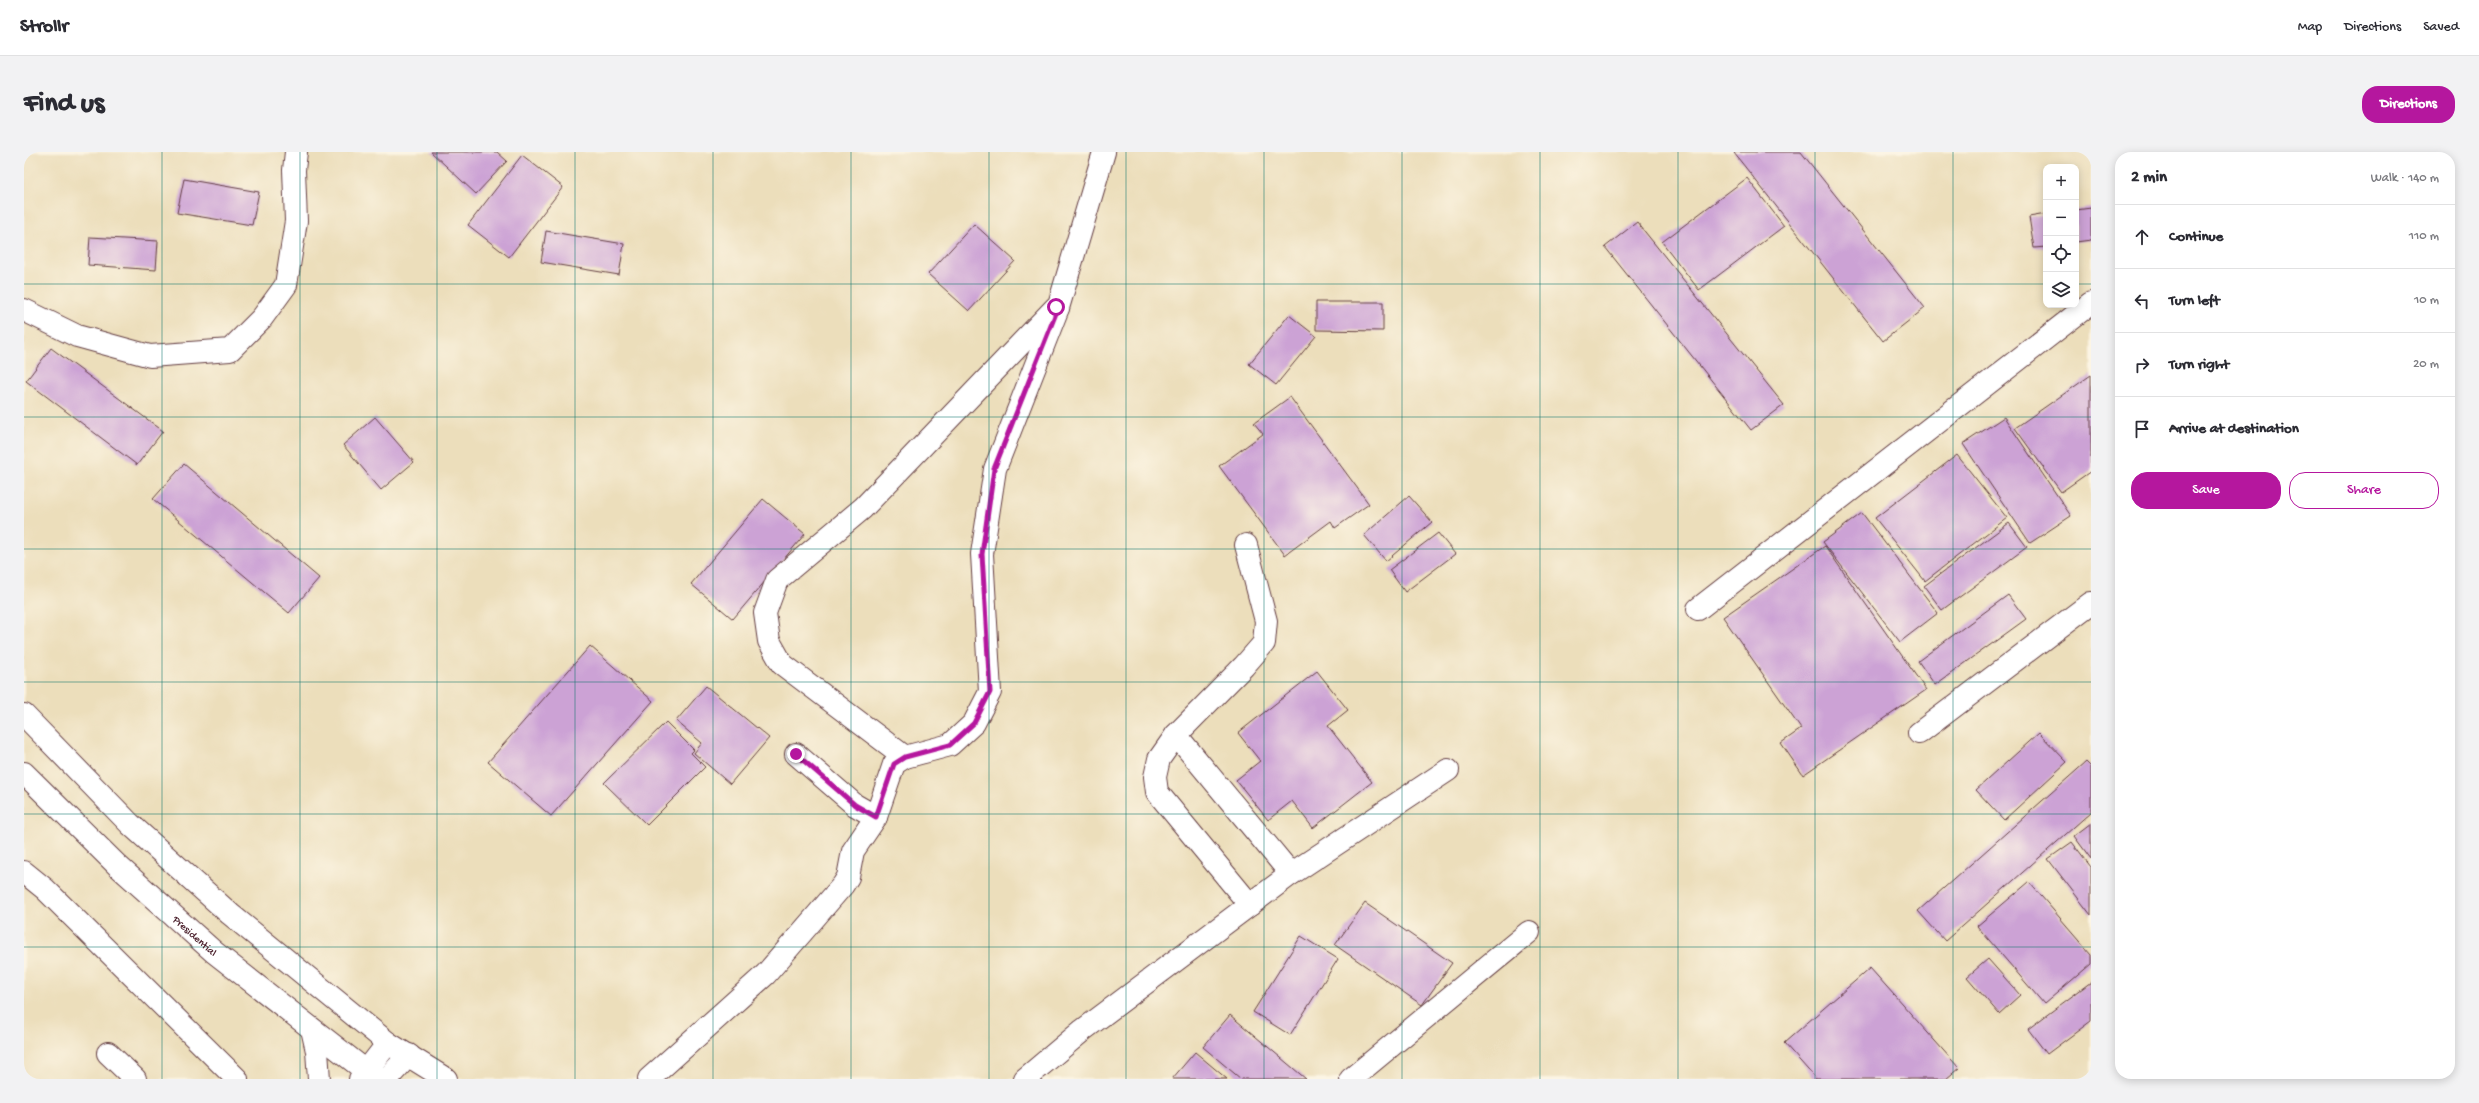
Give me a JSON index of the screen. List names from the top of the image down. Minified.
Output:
{"streets":{"street":["Presidential"]},"page":{"header":"Strollr","nav":["Map","Directions","Saved"],"buttons":["Directions",["Save","Share"]],"title":"Find us","heading":["2 min","Walk · 140 m"],"map_buttons":["+","−"],"list":[["Continue","110 m"],["Turn left","10 m"],["Turn right","20 m"],"Arrive at destination"]}}
